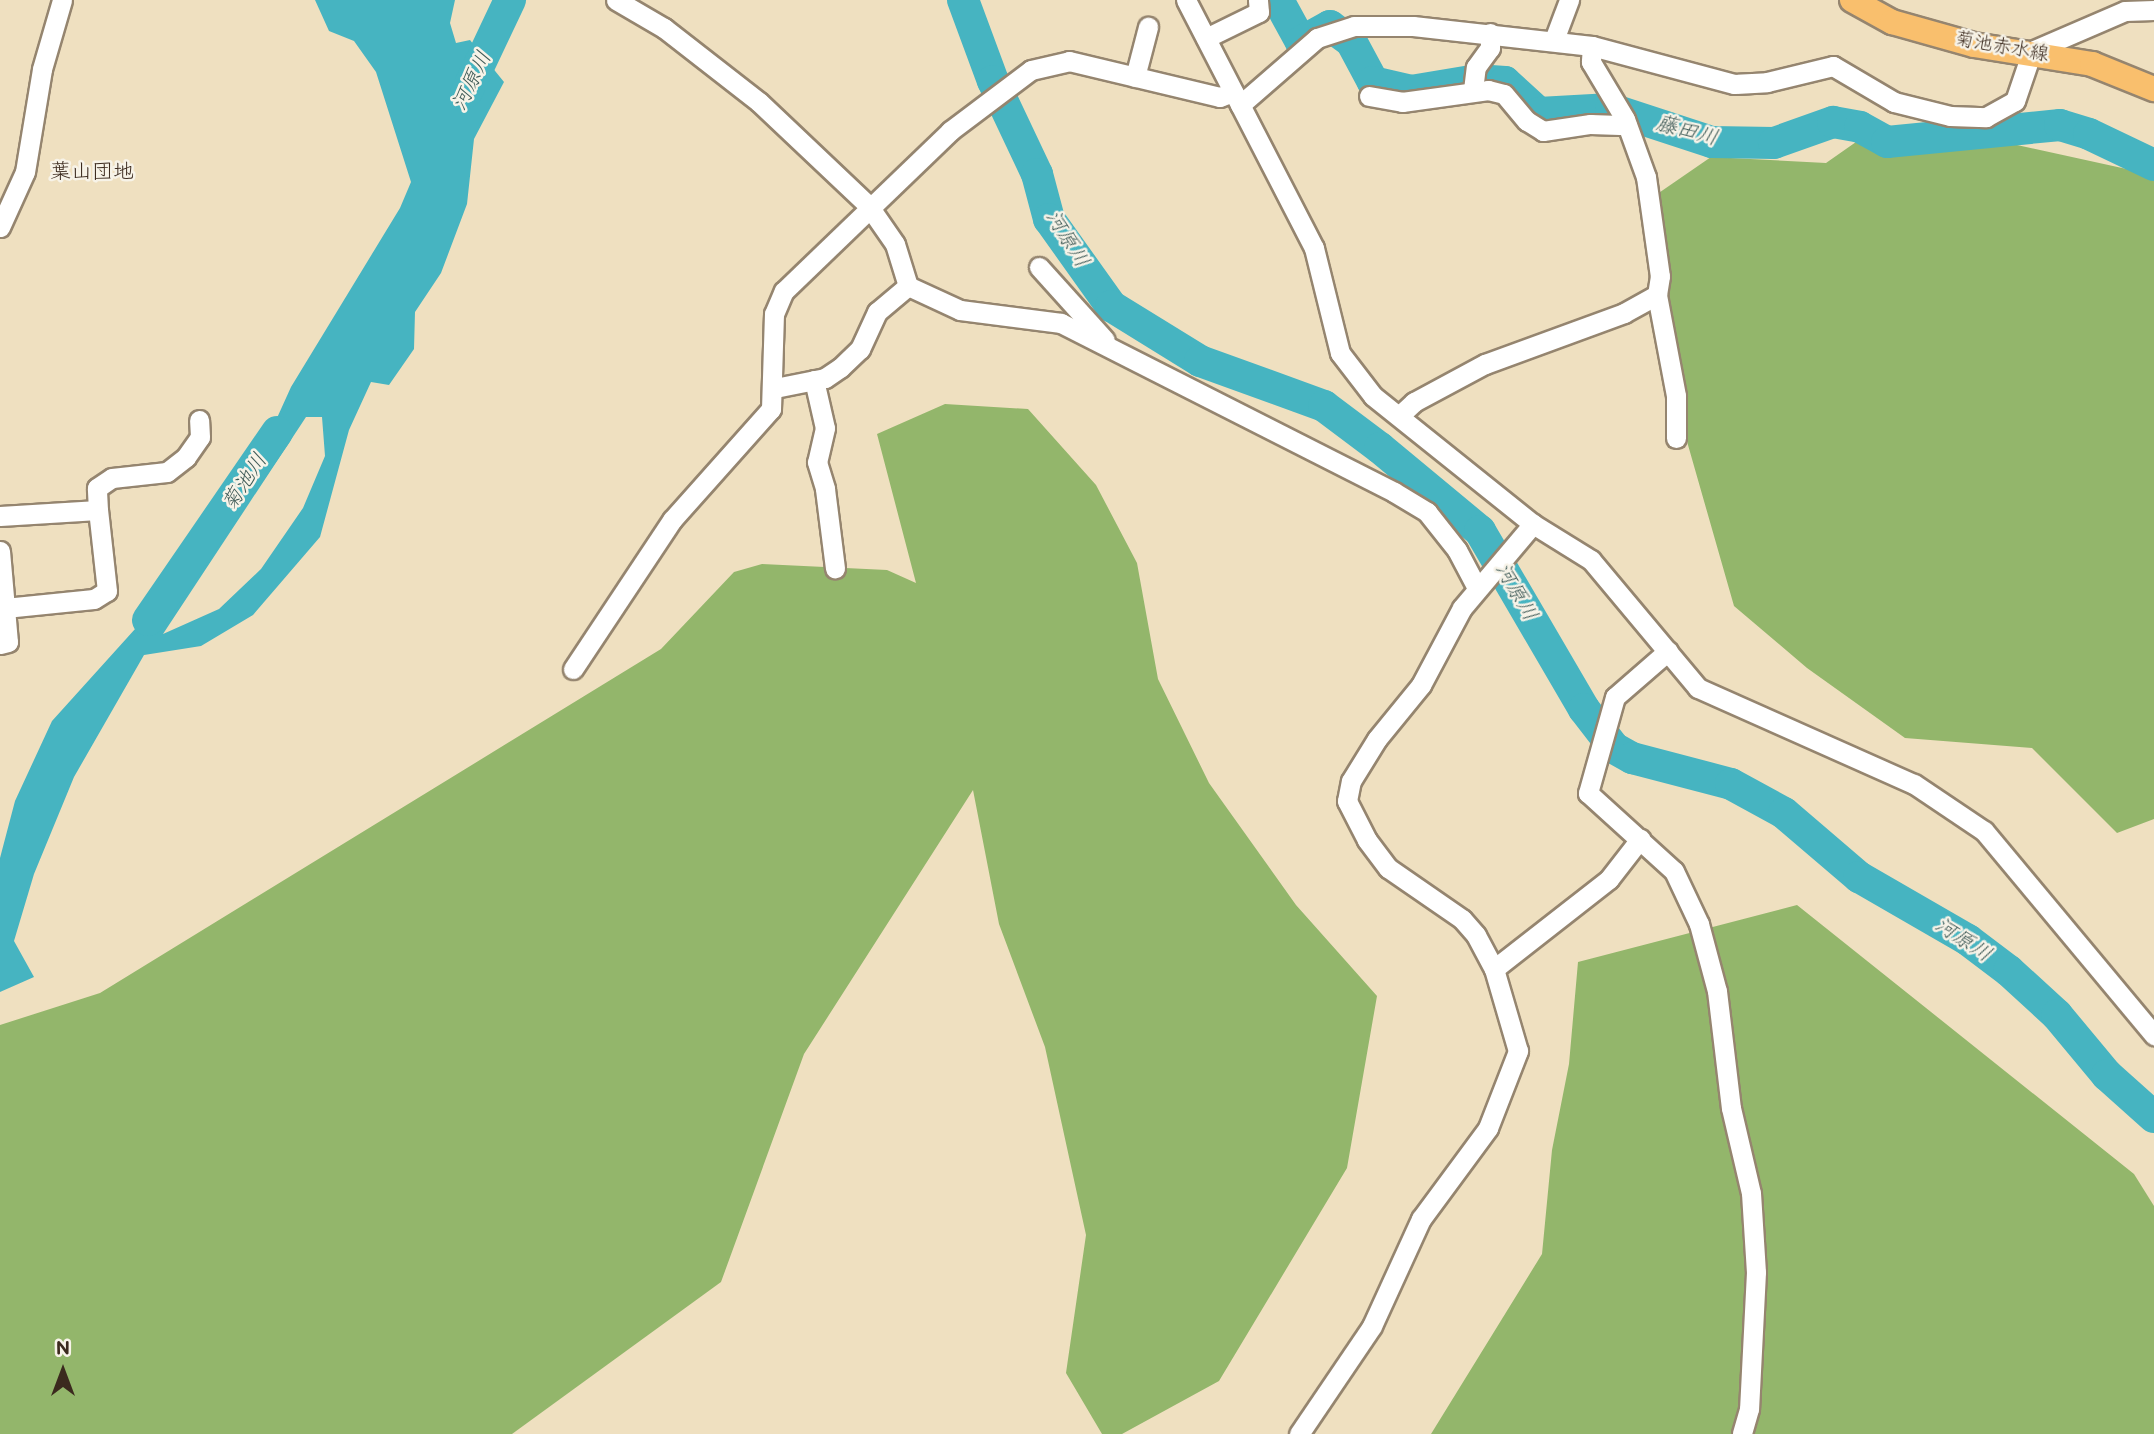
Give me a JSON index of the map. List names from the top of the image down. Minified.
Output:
{"streets":{"main road":["菊池赤水線"]},"districts":["葉山団地"],"water":["河原川","藤田川","菊池川"],"north":"top"}
